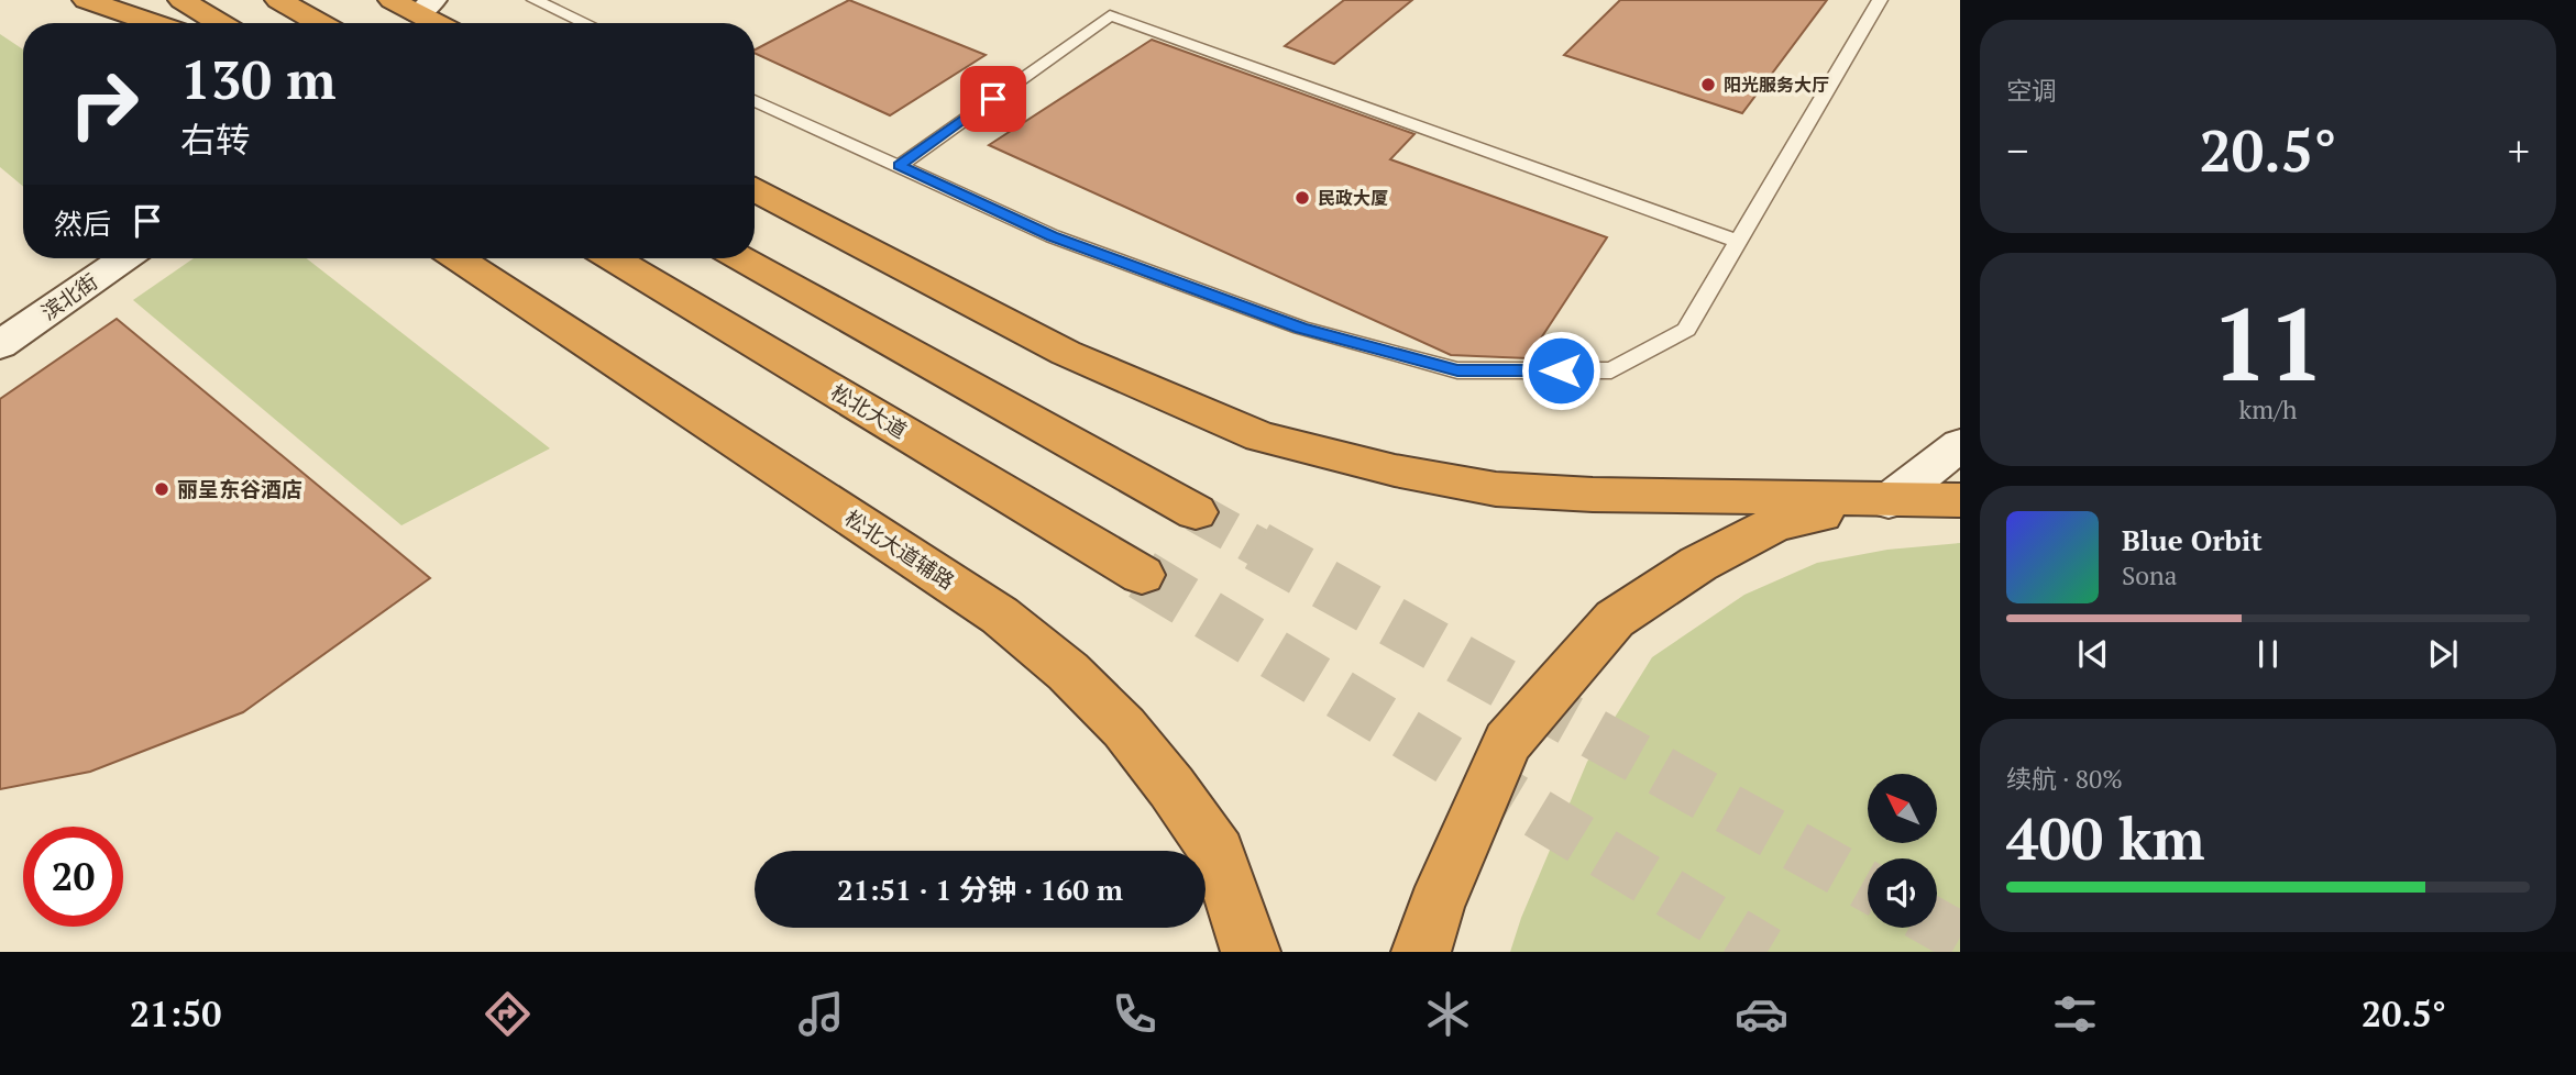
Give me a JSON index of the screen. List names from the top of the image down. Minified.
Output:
{"streets":{"highway":["松北大道","松北大道辅路"],"street":["滨北街"]},"places":["阳光服务大厅","民政大厦","丽呈东谷酒店"],"north":"top left","page":{"tile":["空调",["11","km/h"],["续航 · 80%","400 km"]],"turn":["130 m","右转"],"heat":["−","20.5°","+"],"then":"然后","song":["Blue Orbit","Sona"],"limit":"20","trip":"21:51 · 1 分钟 · 160 m","tabs":["21:50","20.5°"]}}
